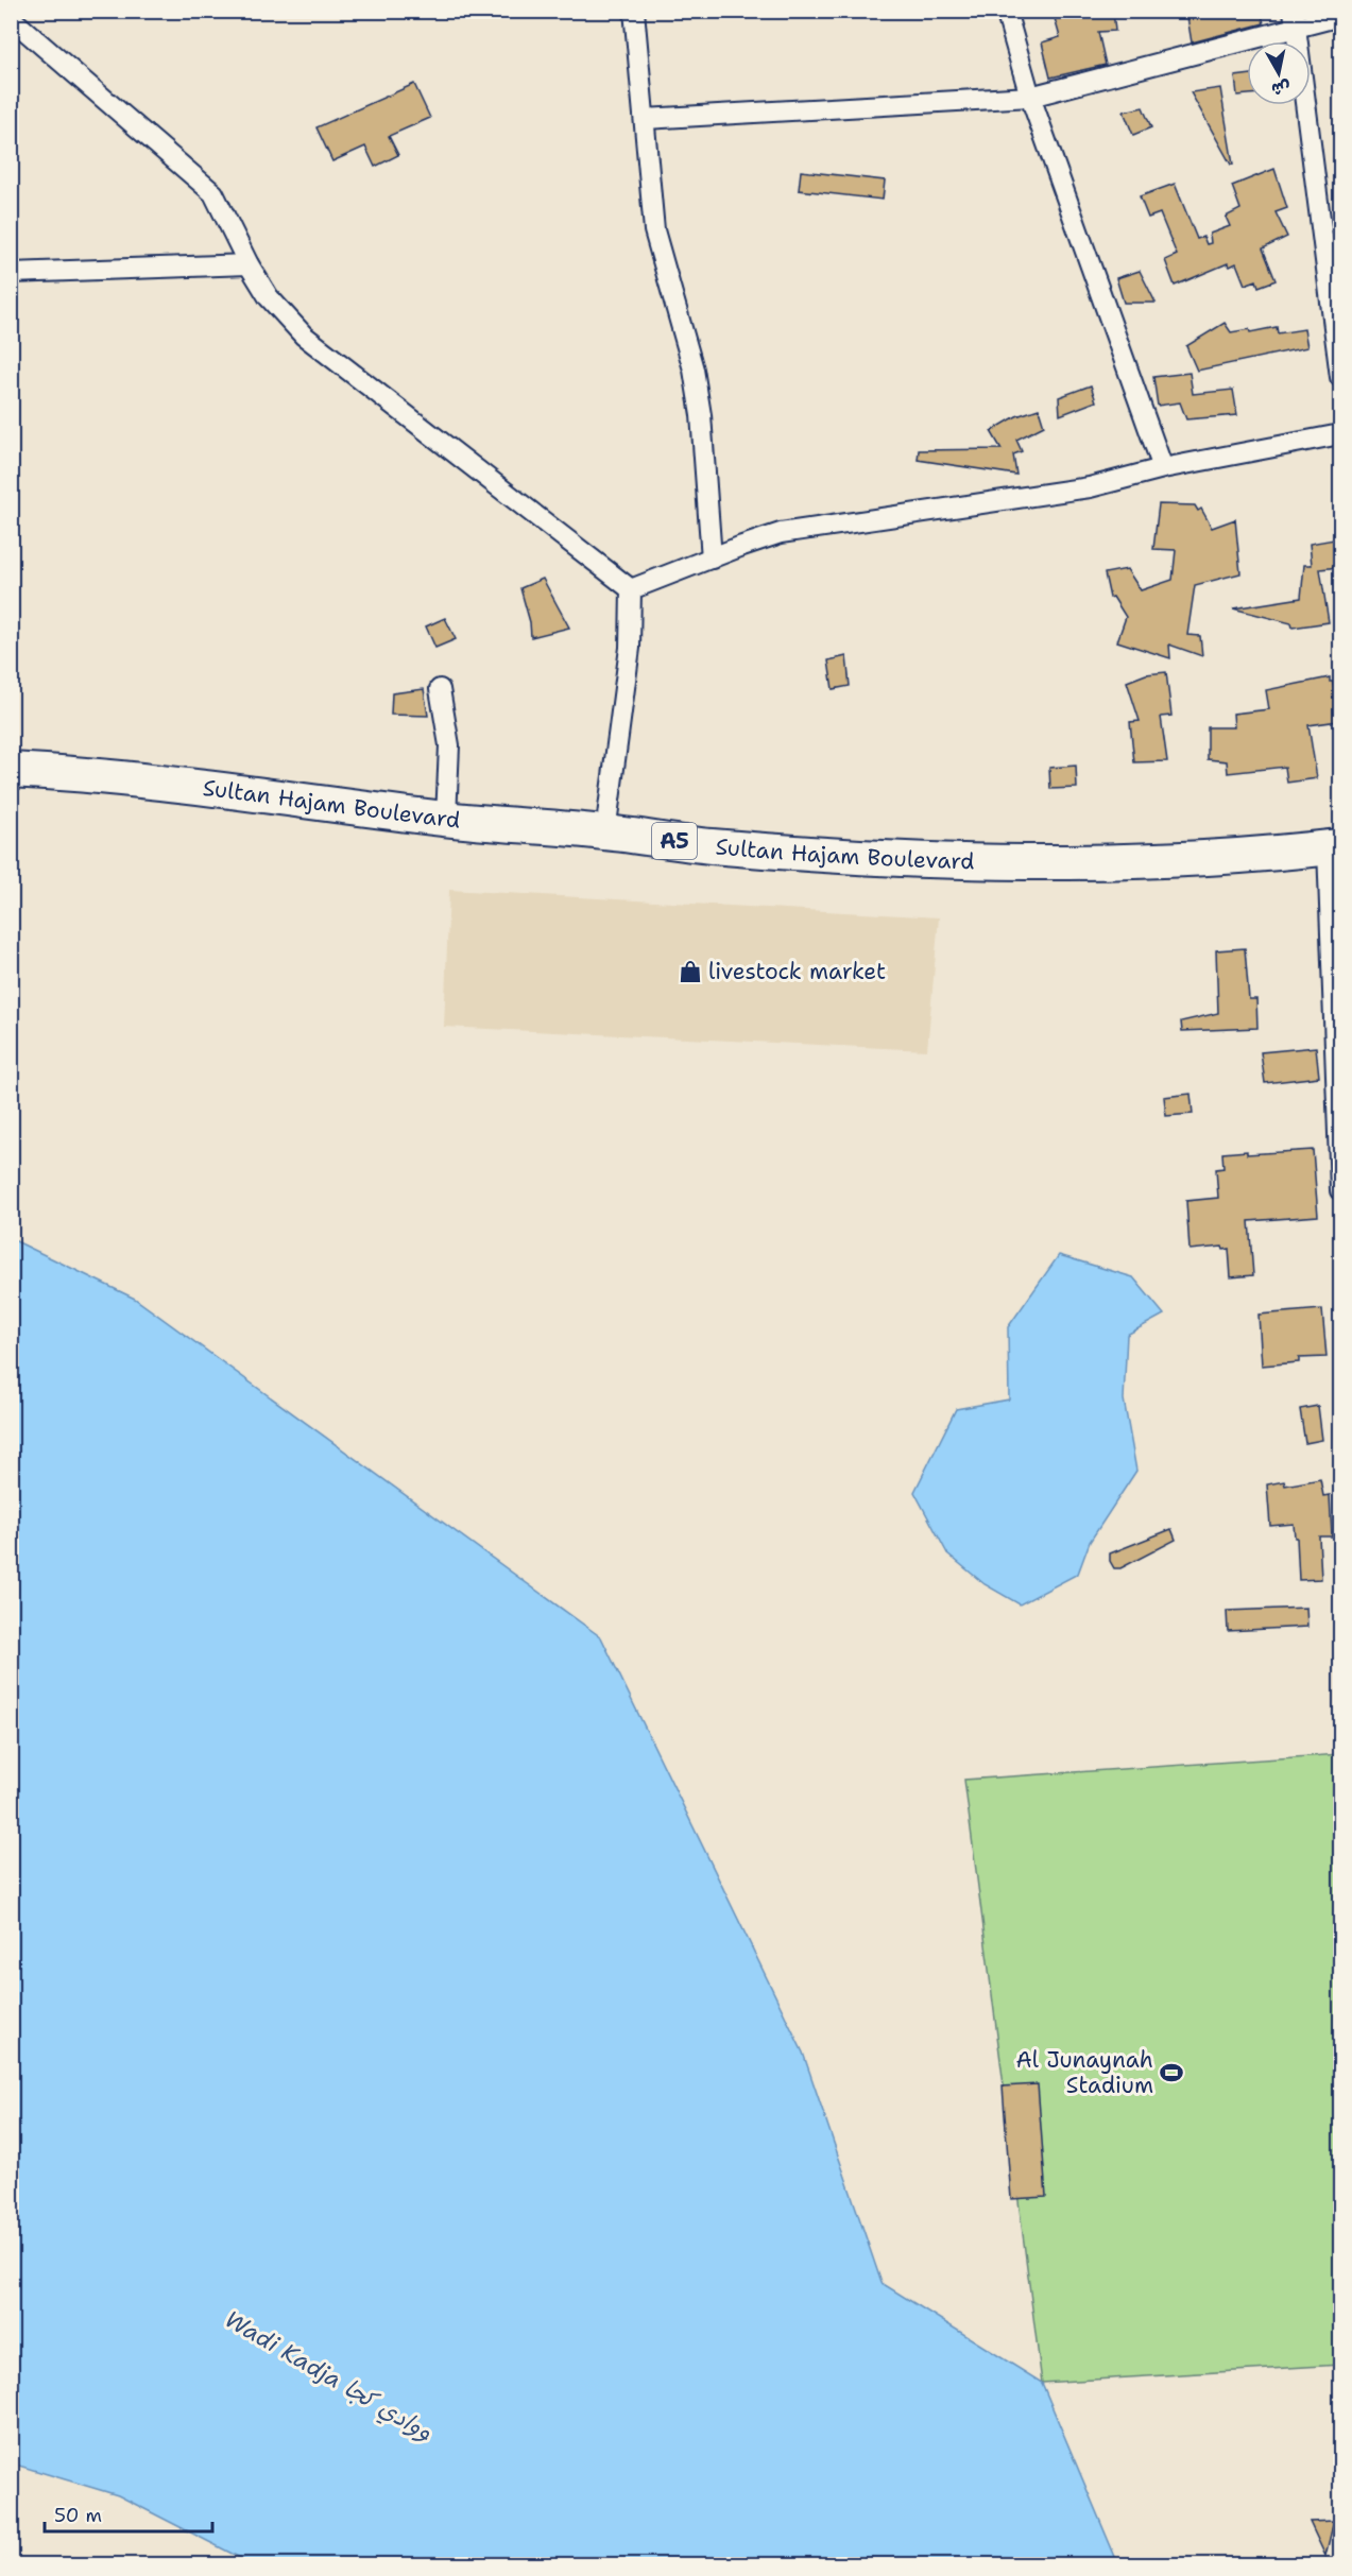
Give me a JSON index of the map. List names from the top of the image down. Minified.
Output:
{"streets":{"highway":["Sultan Hajam Boulevard","A5"]},"water":["Wadi Kadja ووادي كجا"],"places":{"shop":["livestock market"],"sports":["Al Junaynah Stadium"]},"scale_bar":"50 m","north":"bottom"}
